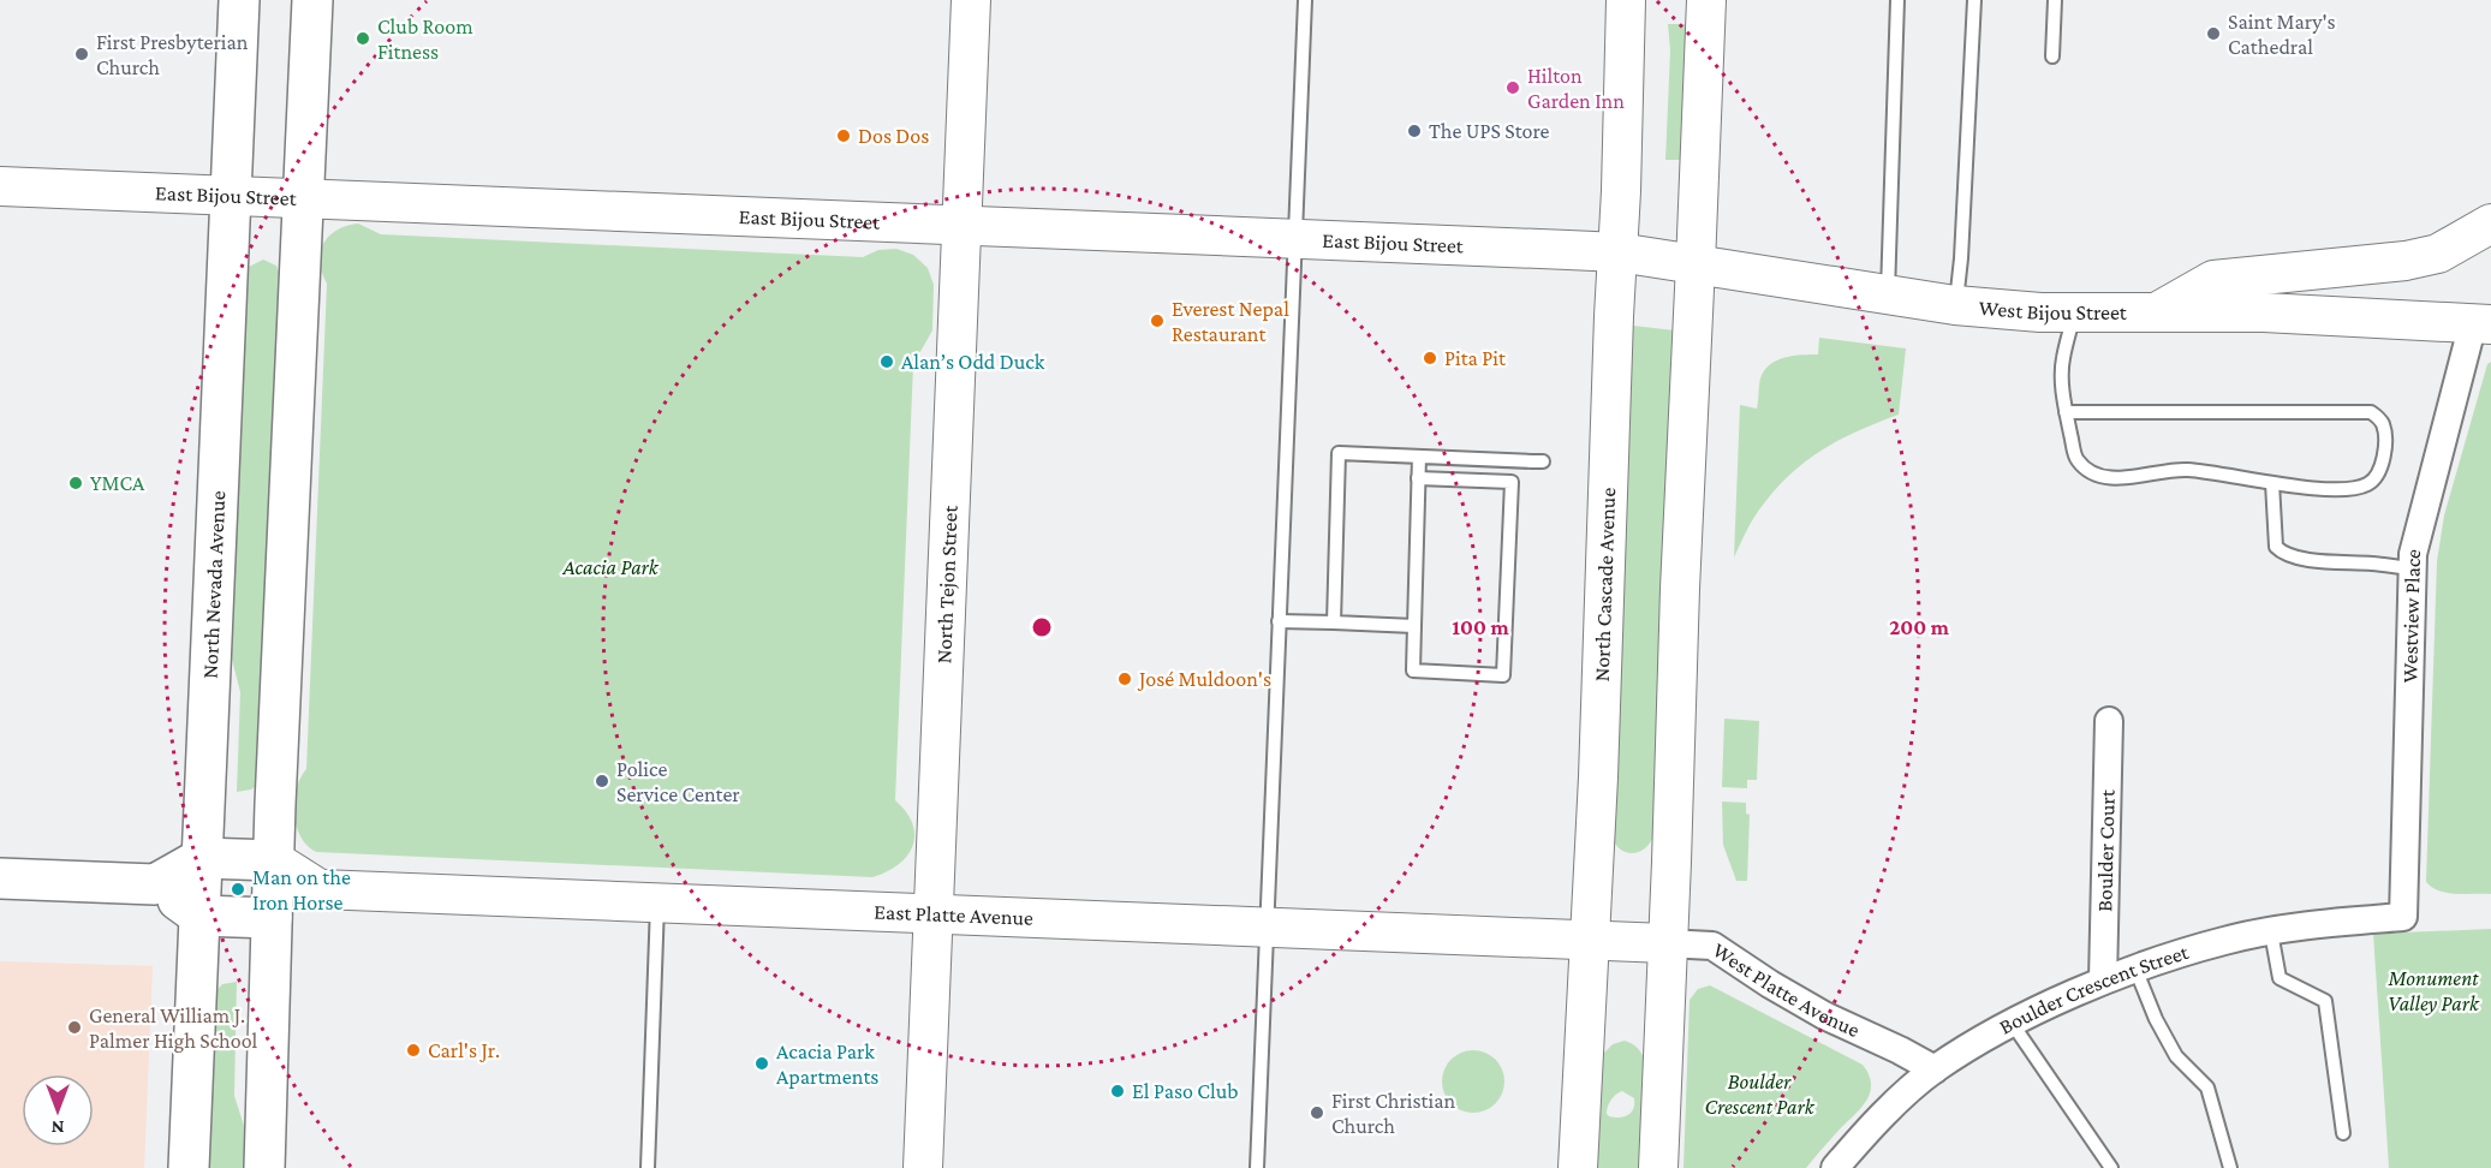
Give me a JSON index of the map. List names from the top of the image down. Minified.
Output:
{"streets":{"main road":["East Bijou Street","West Bijou Street","North Nevada Avenue","North Tejon Street","North Cascade Avenue","East Platte Avenue","West Platte Avenue"],"street":["Westview Place","Boulder Court","Boulder Crescent Street"]},"crossings":[["East Bijou Street","West Bijou Street"],["East Bijou Street","North Nevada Avenue"],["East Bijou Street","North Tejon Street"],["East Bijou Street","North Cascade Avenue"],["West Bijou Street","North Cascade Avenue"],["West Bijou Street","Westview Place"],["North Tejon Street","East Platte Avenue"],["North Cascade Avenue","East Platte Avenue"],["North Cascade Avenue","West Platte Avenue"],["Westview Place","Boulder Crescent Street"],["Boulder Court","Boulder Crescent Street"],["East Platte Avenue","West Platte Avenue"],["West Platte Avenue","Boulder Crescent Street"]],"parks":["Acacia Park","Monument Valley Park","Boulder Crescent Park"],"places":["Saint Mary's Cathedral","Club Room Fitness","First Presbyterian Church","Hilton Garden Inn","The UPS Store","Dos Dos","Everest Nepal Restaurant","Pita Pit","Alan’s Odd Duck","YMCA","José Muldoon's","Police Service Center","Man on the Iron Horse","General William J. Palmer High School","Carl's Jr.","Acacia Park Apartments","El Paso Club","First Christian Church"],"north":"bottom","rings":["100 m","200 m"]}
